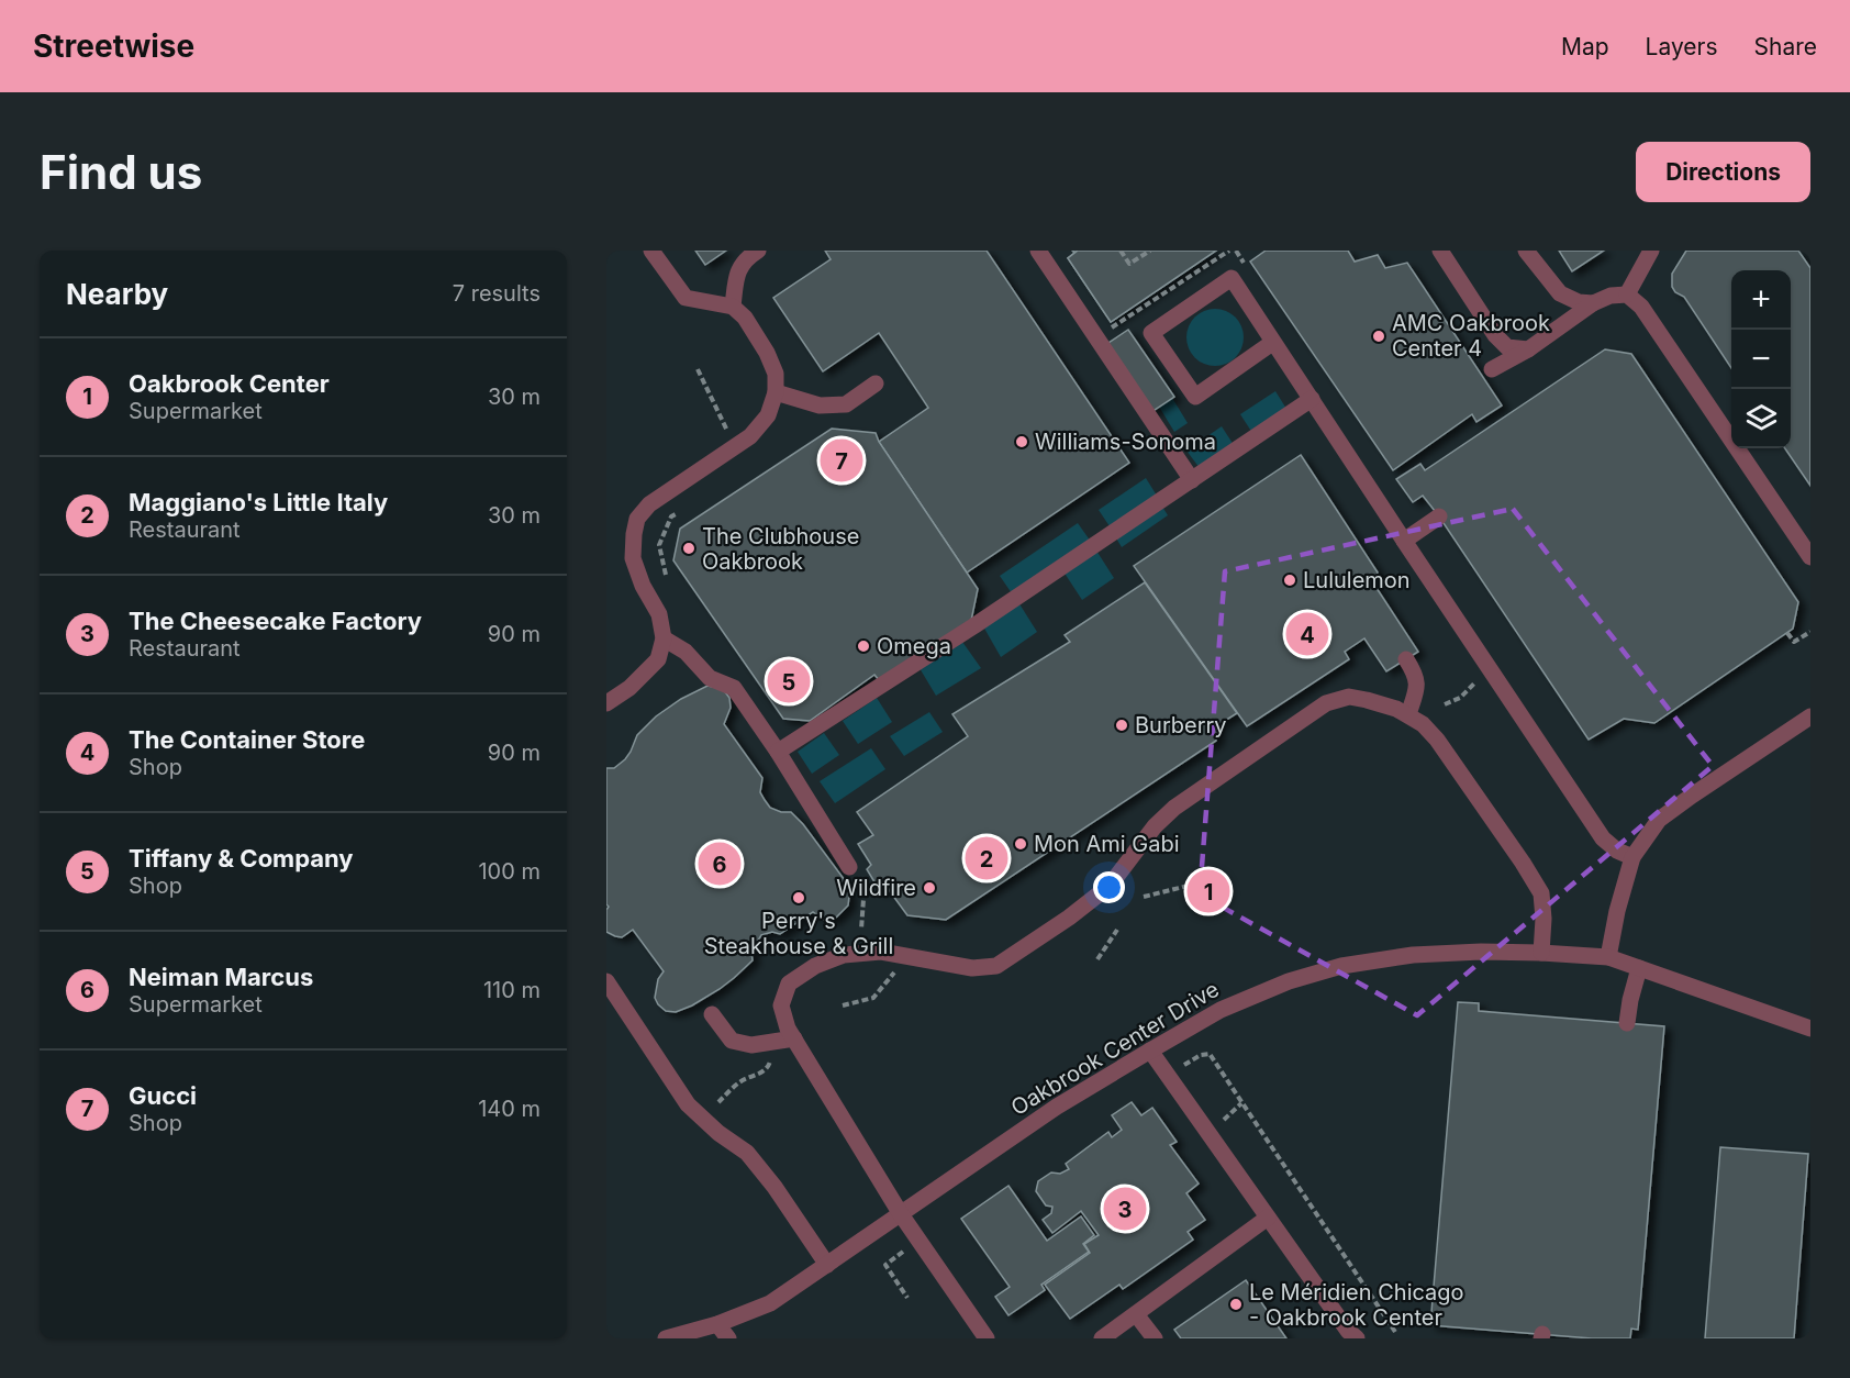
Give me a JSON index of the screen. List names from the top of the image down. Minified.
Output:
{"streets":{"street":["Oakbrook Center Drive"]},"places":["AMC Oakbrook Center 4","Williams-Sonoma","The Clubhouse Oakbrook","Lululemon","Omega","Burberry","Mon Ami Gabi","Wildfire","Perry's Steakhouse & Grill","Le Méridien Chicago - Oakbrook Center"],"page":{"header":"Streetwise","nav":["Map","Layers","Share"],"buttons":"Directions","title":"Find us","heading":["Nearby","7 results"],"map_buttons":["+","−"],"list":[{"mark":"1","name":"Oakbrook Center","note":"Supermarket","value":"30 m"},{"mark":"2","name":"Maggiano's Little Italy","note":"Restaurant","value":"30 m"},{"mark":"3","name":"The Cheesecake Factory","note":"Restaurant","value":"90 m"},{"mark":"4","name":"The Container Store","note":"Shop","value":"90 m"},{"mark":"5","name":"Tiffany & Company","note":"Shop","value":"100 m"},{"mark":"6","name":"Neiman Marcus","note":"Supermarket","value":"110 m"},{"mark":"7","name":"Gucci","note":"Shop","value":"140 m"}],"pins":["7","4","5","2","6","1","3"]}}
